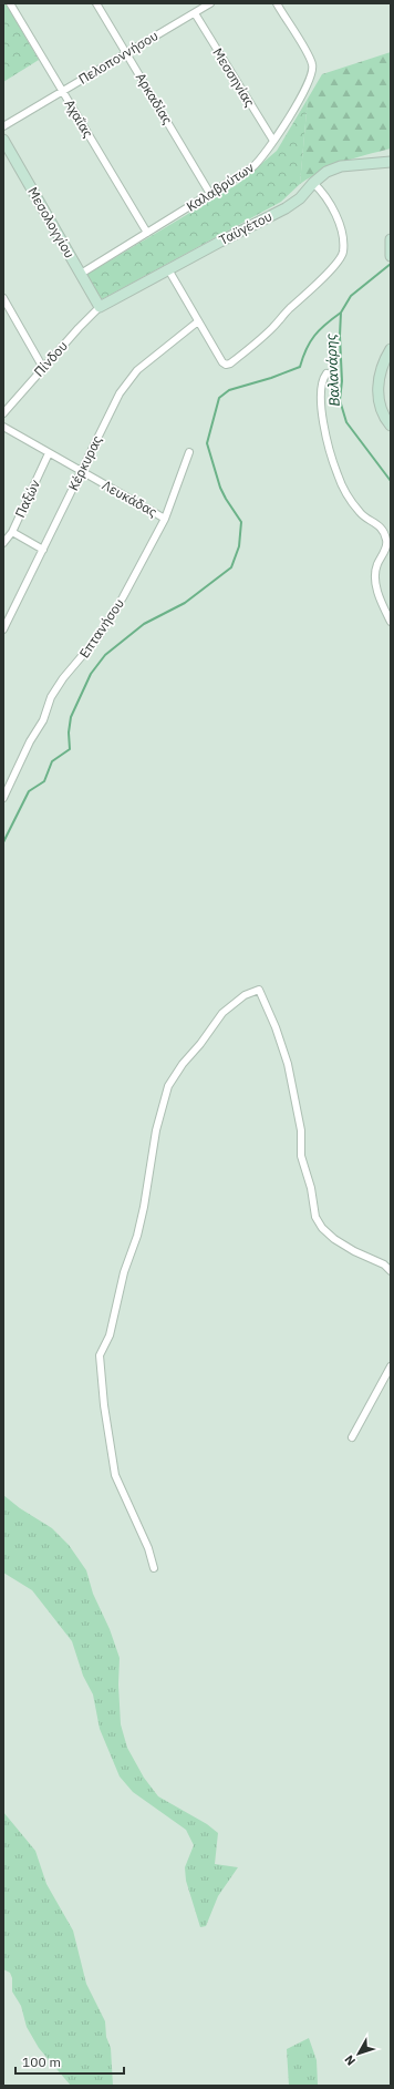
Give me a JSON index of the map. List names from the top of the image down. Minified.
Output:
{"streets":{"street":["Πελοποννήσου","Μεσσηνίας","Αρκαδίας","Αχαΐας","Καλαβρύτων","Μεσολογγίου","Ταϋγέτου","Πίνδου","Κέρκυρας","Παξών","Λευκάδας","Επτανήσου"]},"crossings":[["Πελοποννήσου","Μεσσηνίας"],["Πελοποννήσου","Αρκαδίας"],["Πελοποννήσου","Αχαΐας"],["Μεσσηνίας","Καλαβρύτων"],["Αρκαδίας","Καλαβρύτων"],["Αχαΐας","Καλαβρύτων"],["Καλαβρύτων","Μεσολογγίου"],["Μεσολογγίου","Ταϋγέτου"],["Μεσολογγίου","Πίνδου"],["Ταϋγέτου","Πίνδου"],["Κέρκυρας","Λευκάδας"],["Παξών","Λευκάδας"],["Λευκάδας","Επτανήσου"]],"water":["Βαλανάρης"],"scale_bar":"100 m","north":"bottom left"}
